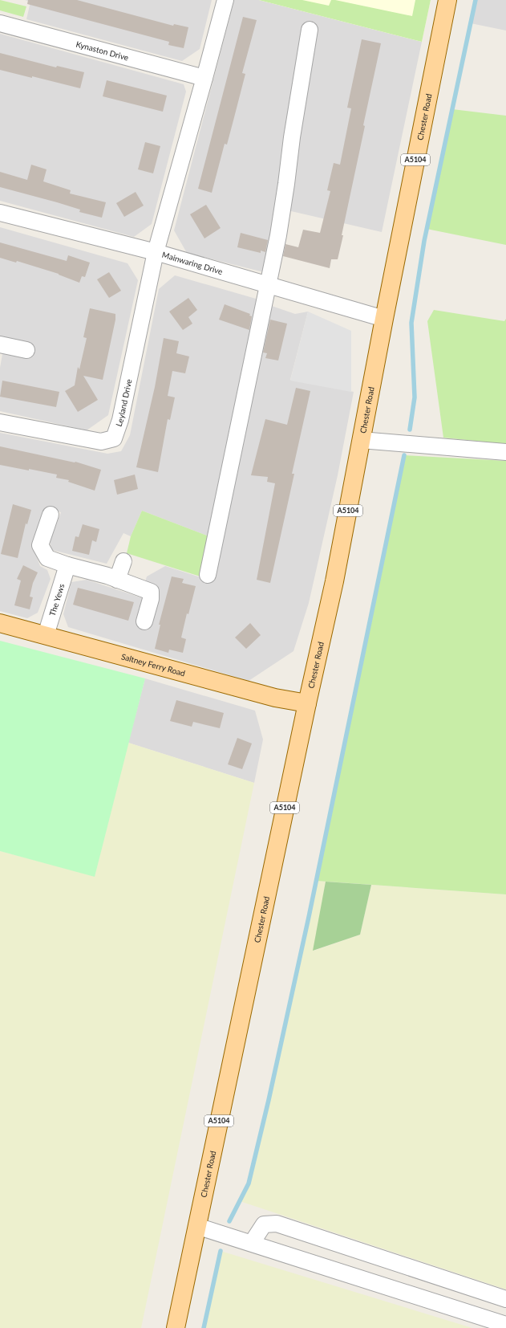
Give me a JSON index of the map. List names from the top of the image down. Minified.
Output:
{"streets":{"main road":["Chester Road","A5104","Saltney Ferry Road"],"street":["Kynaston Drive","Mainwaring Drive","Leyland Drive","The Yews"]},"crossings":[["Chester Road","Mainwaring Drive"],["Chester Road","Saltney Ferry Road"],["Mainwaring Drive","Leyland Drive"],["The Yews","Saltney Ferry Road"]]}
